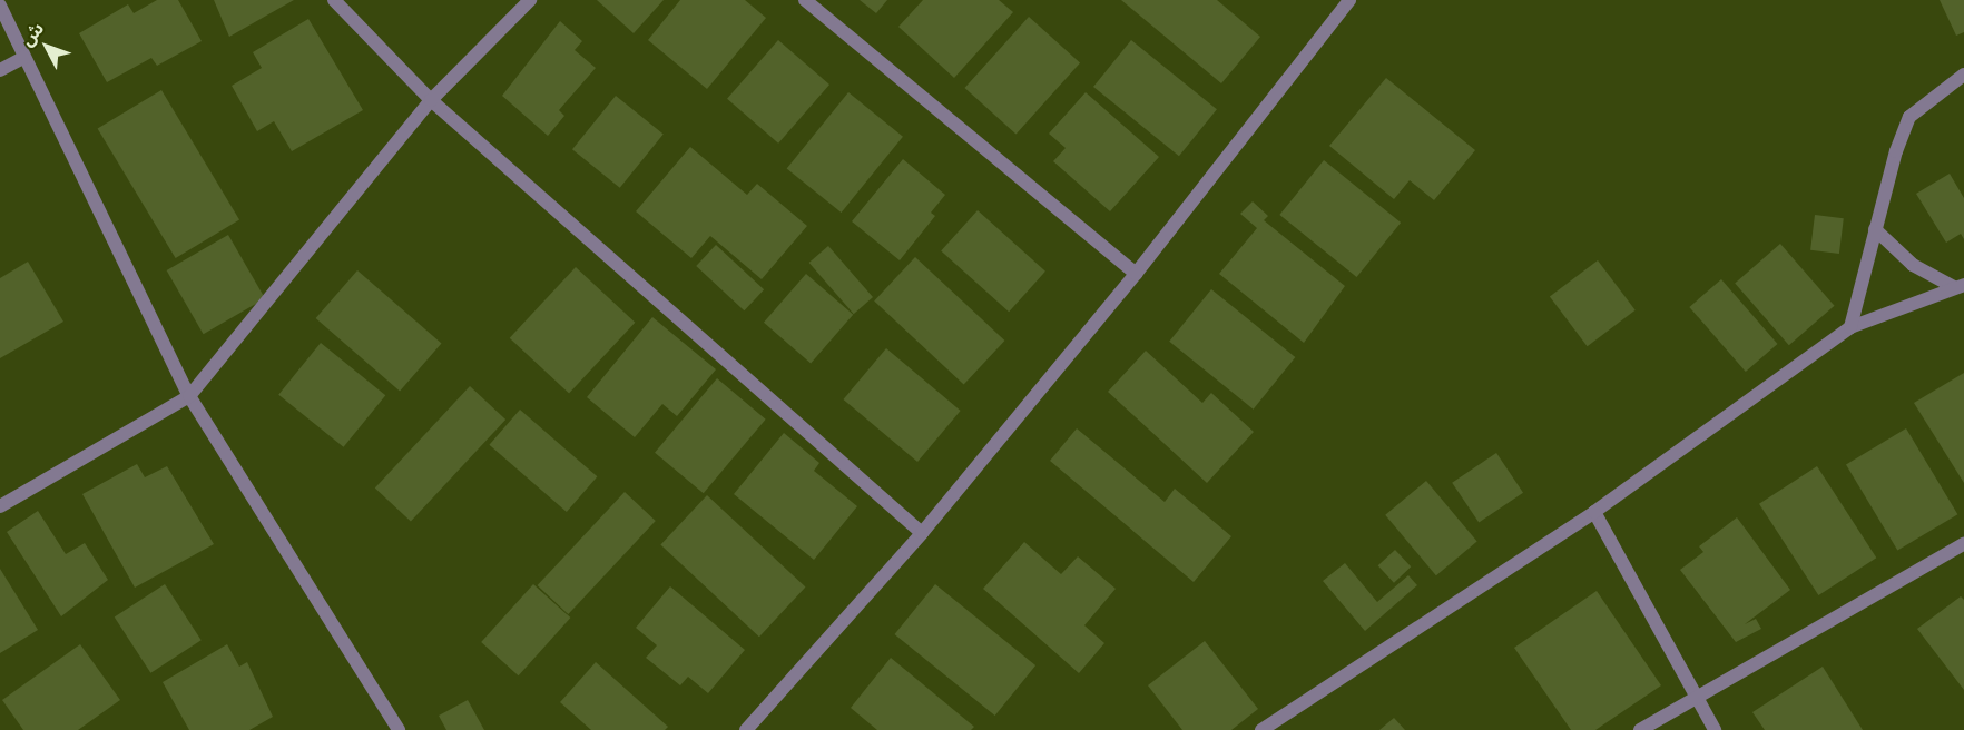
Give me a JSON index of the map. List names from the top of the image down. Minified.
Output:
{"north":"top left"}
